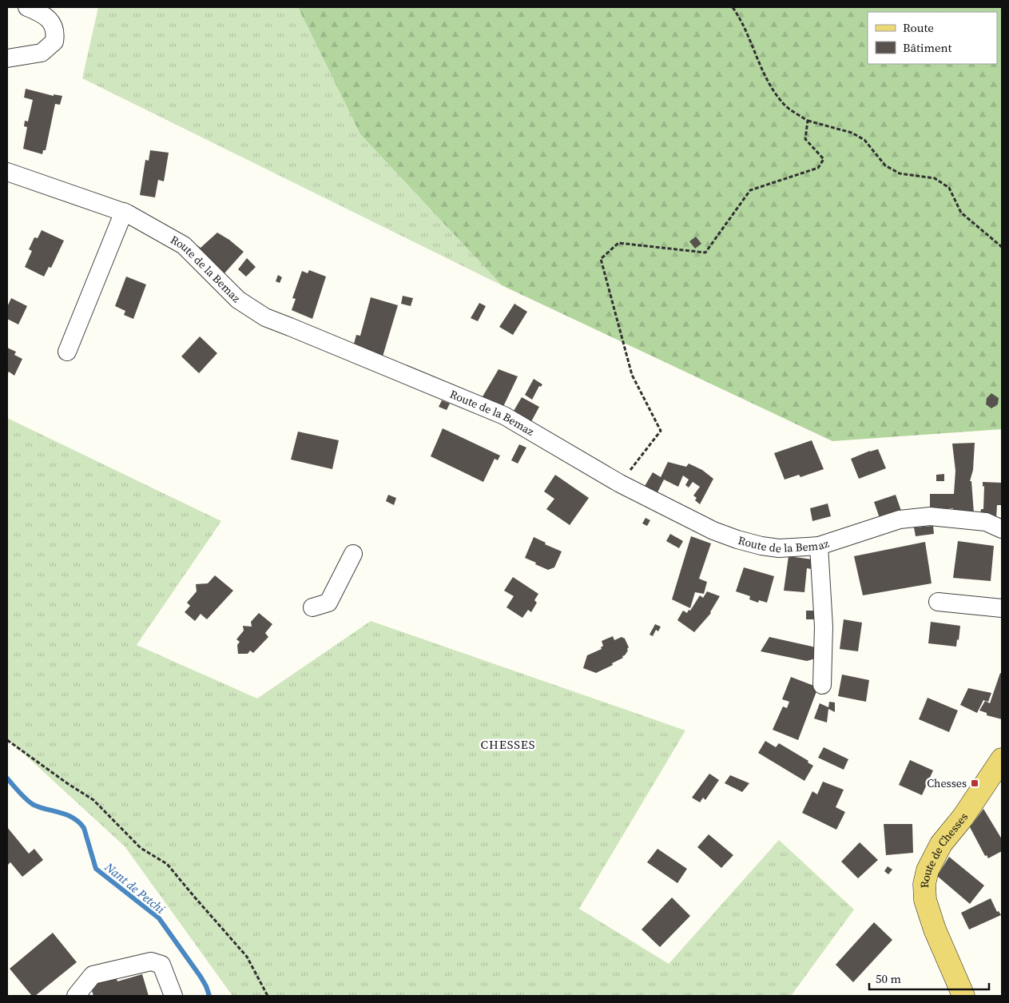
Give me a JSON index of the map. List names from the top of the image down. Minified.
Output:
{"streets":{"main road":["Route de Chesses"],"street":["Route de la Bemaz"]},"districts":["CHESSES"],"water":["Nant de Petchi"],"places":{"transit":["Chesses"]},"legend":["Route","Bâtiment"],"scale_bar":"50 m"}
